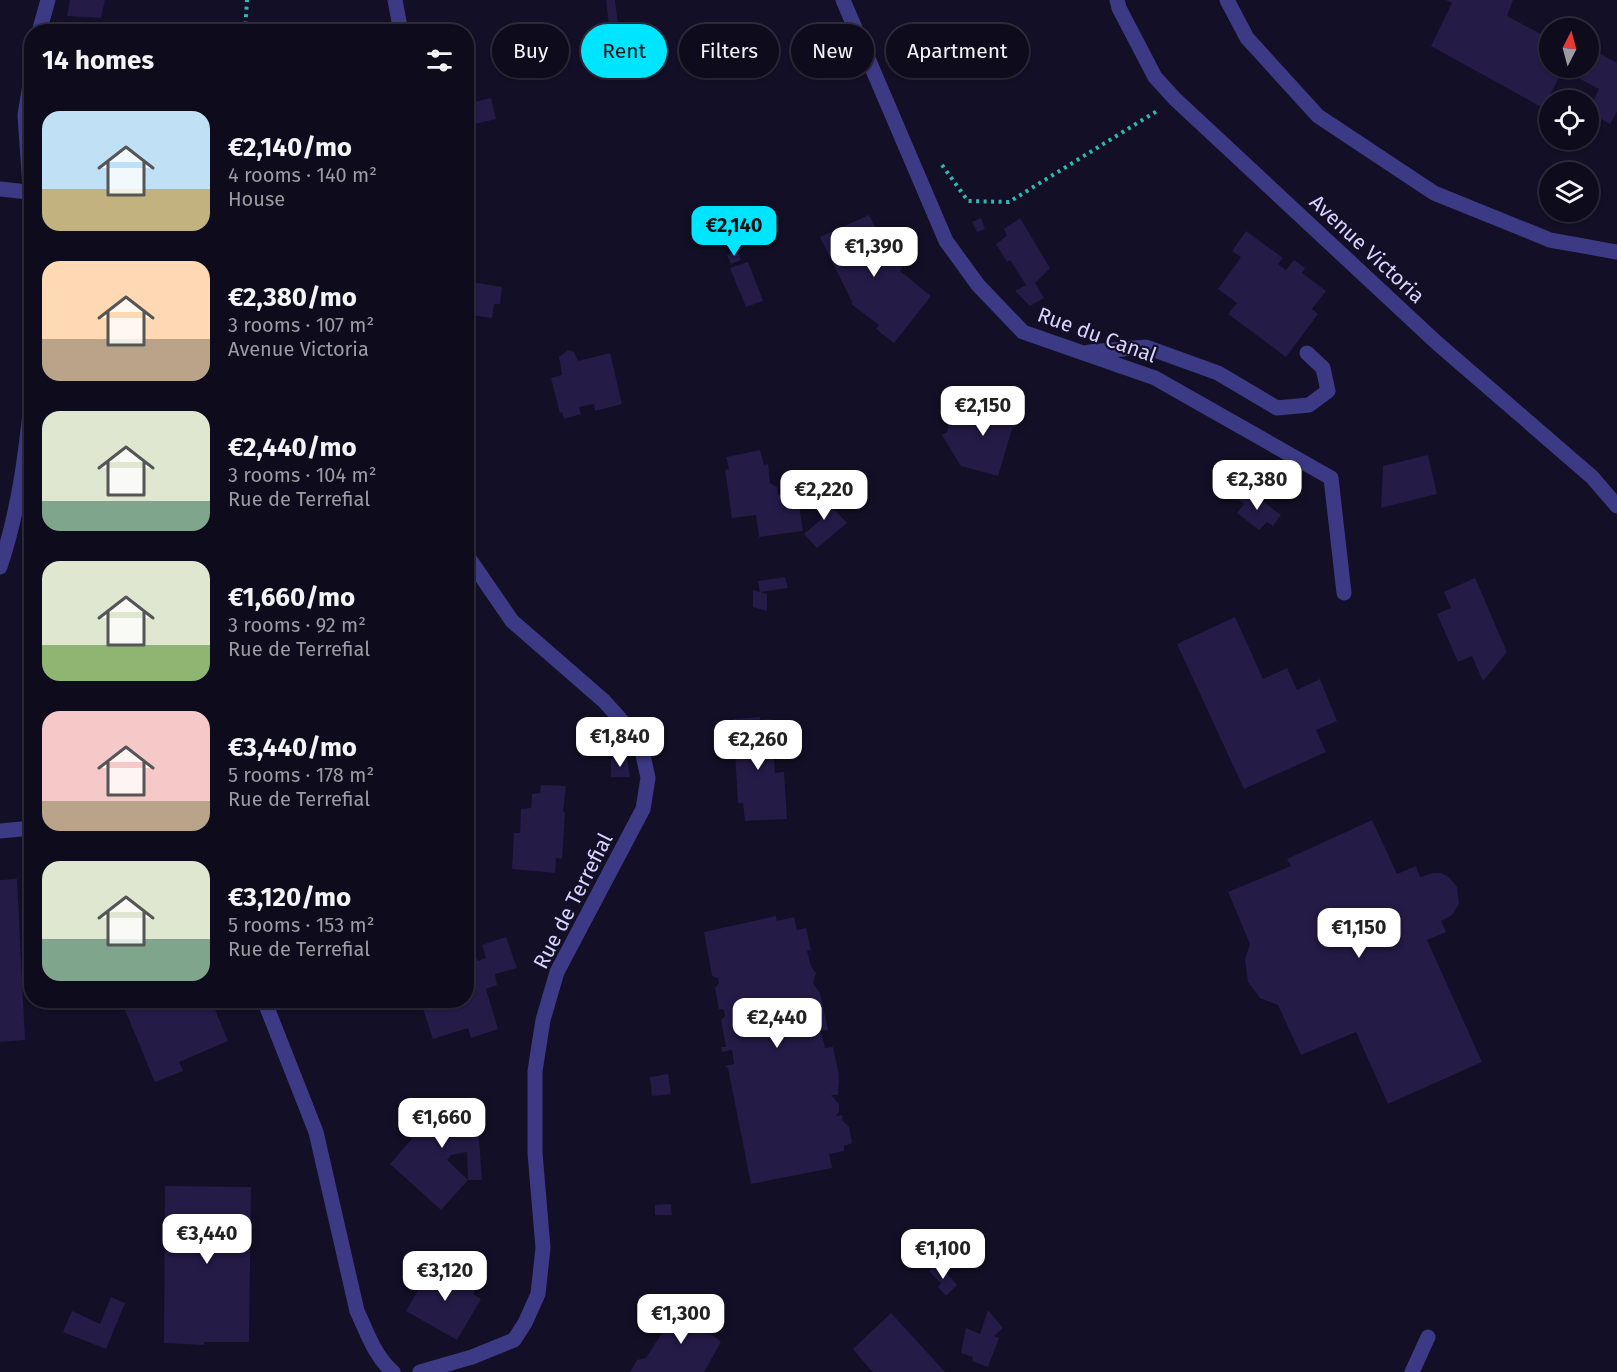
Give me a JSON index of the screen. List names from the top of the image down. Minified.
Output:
{"streets":{"street":["Avenue Victoria","Rue du Canal","Rue de Terrefial"]},"north":"top","page":{"chip":["Buy","Rent","Filters","New","Apartment"],"heading":"14 homes","list":[{"name":"€2,140/mo","note":"4 rooms · 140 m² · House"},{"name":"€2,380/mo","note":"3 rooms · 107 m² · Avenue Victoria"},{"name":"€2,440/mo","note":"3 rooms · 104 m² · Rue de Terrefial"},{"name":"€1,660/mo","note":"3 rooms · 92 m² · Rue de Terrefial"},{"name":"€3,440/mo","note":"5 rooms · 178 m² · Rue de Terrefial"},{"name":"€3,120/mo","note":"5 rooms · 153 m² · Rue de Terrefial"}],"price":["€2,140","€1,390","€2,150","€2,380","€2,220","€1,840","€2,260","€1,150","€2,440","€1,660","€3,440","€1,100","€3,120","€1,300"]}}
